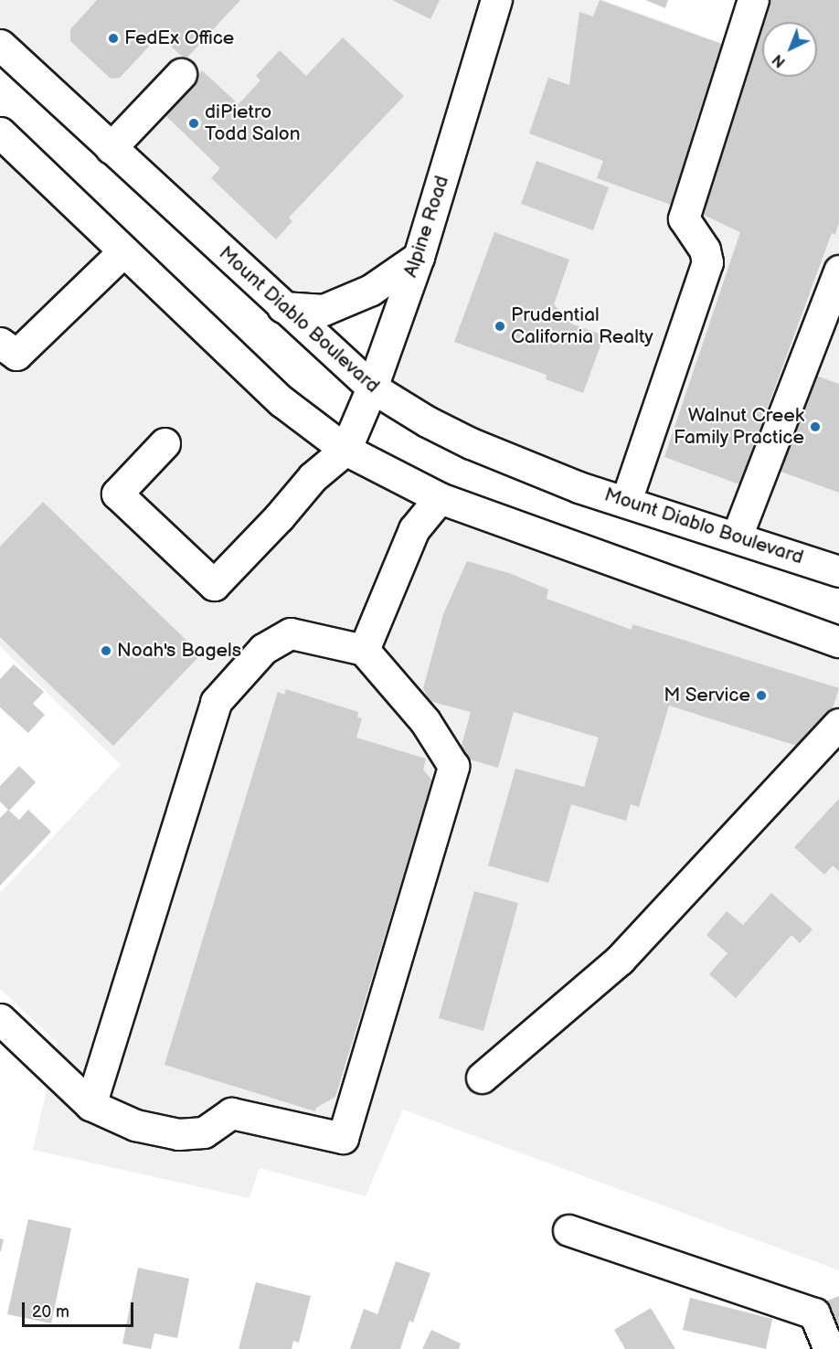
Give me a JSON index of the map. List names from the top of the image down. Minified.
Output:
{"streets":{"main road":["Alpine Road","Mount Diablo Boulevard"]},"crossings":[["Alpine Road","Mount Diablo Boulevard"]],"places":["FedEx Office","diPietro Todd Salon","Prudential California Realty","Walnut Creek Family Practice","Noah's Bagels","M Service"],"scale_bar":"20 m","north":"bottom left"}
